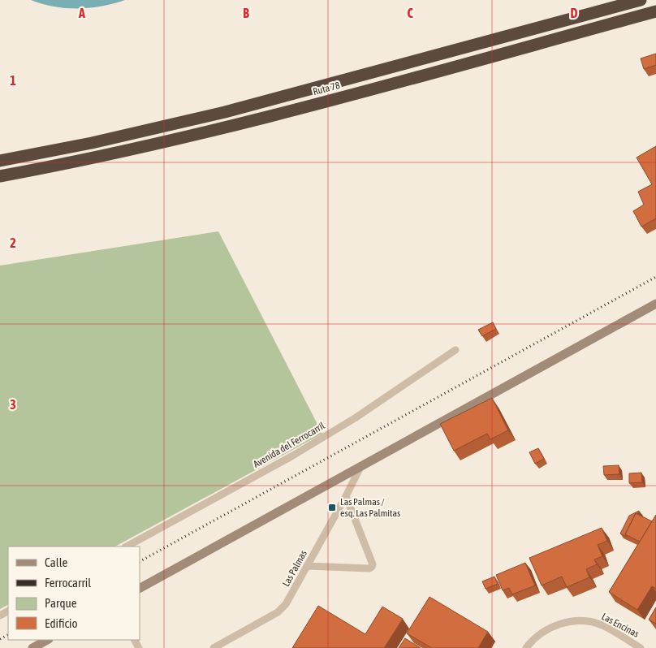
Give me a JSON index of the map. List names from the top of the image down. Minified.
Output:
{"streets":{"highway":["Ruta 78"],"street":["Avenida del Ferrocarril","Las Palmas","Las Encinas"]},"places":{"transit":["Las Palmas / esq. Las Palmitas"]},"legend":["Calle","Ferrocarril","Parque","Edificio"],"grid":{"columns":["A","B","C","D"],"rows":["1","2","3"]}}
